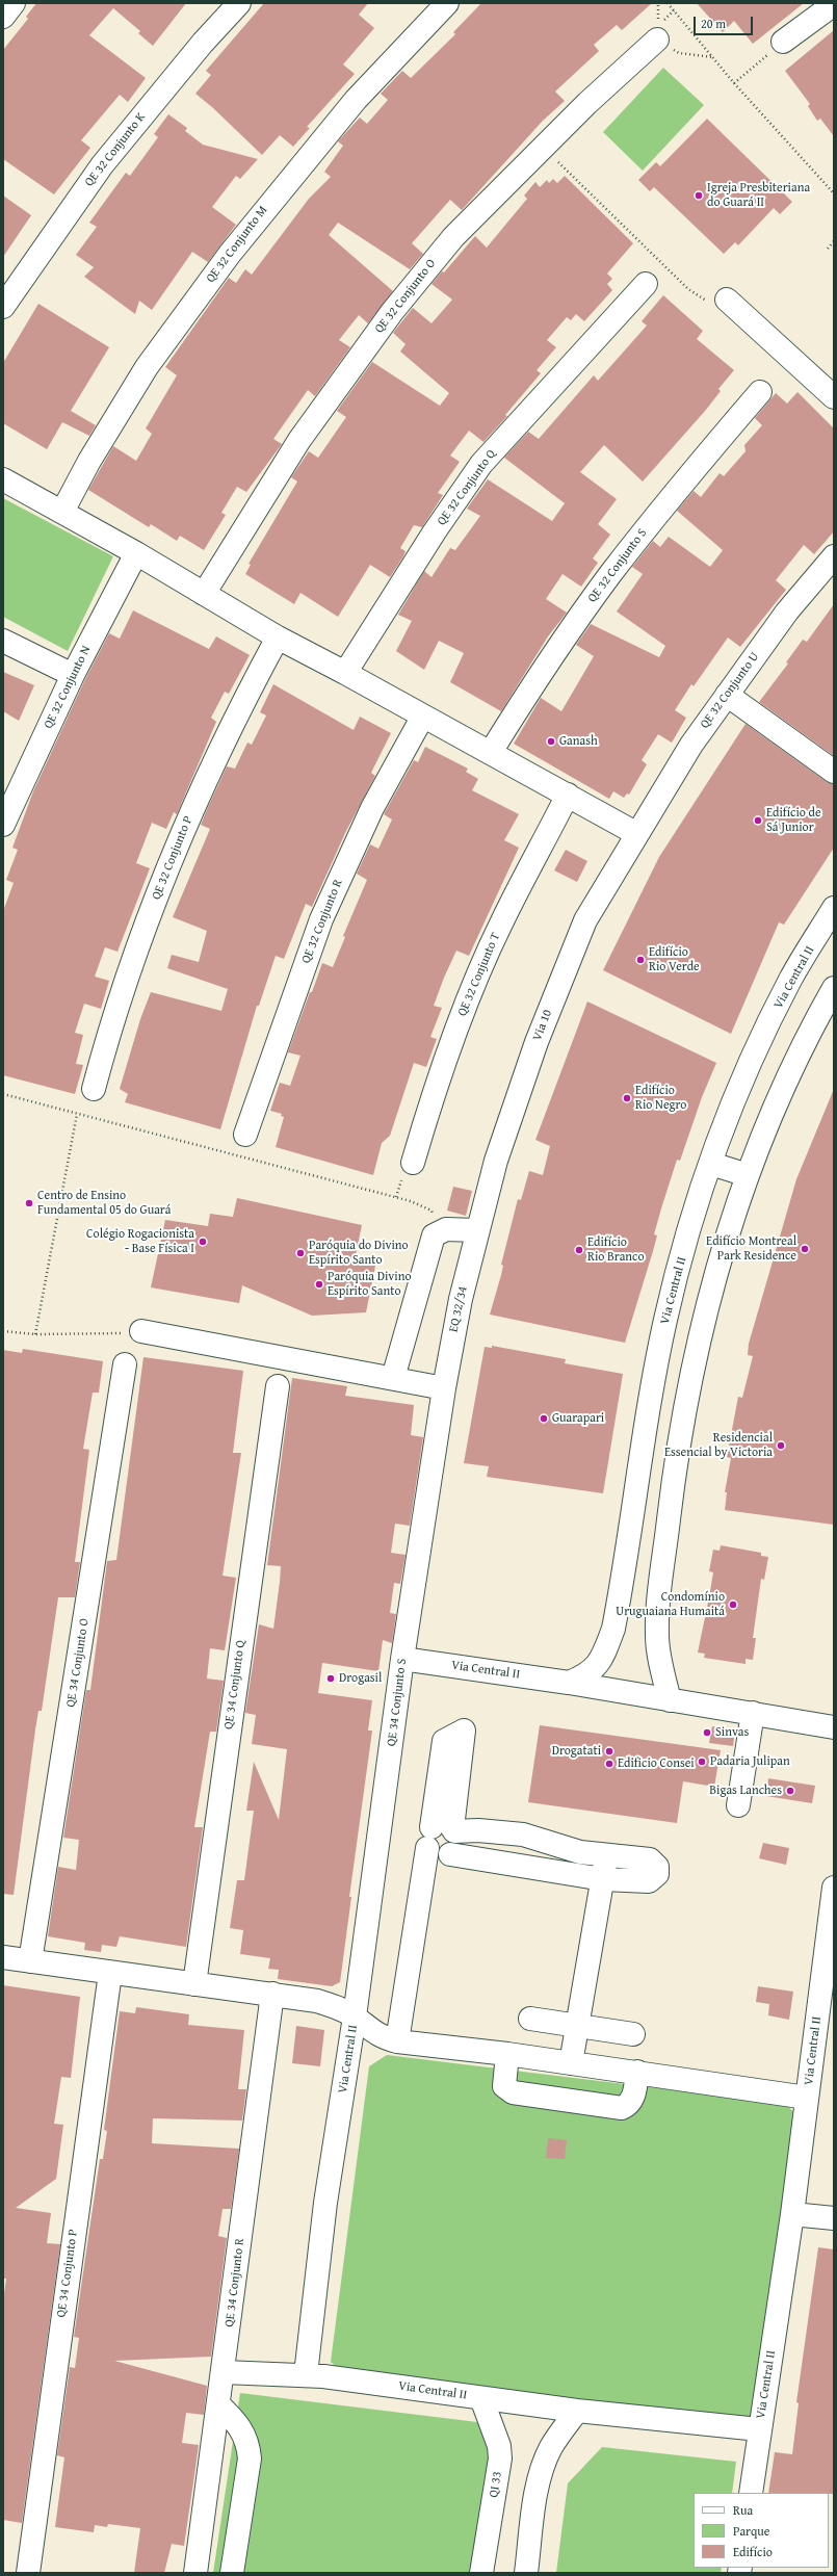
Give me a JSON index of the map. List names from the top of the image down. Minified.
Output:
{"streets":{"street":["QE 32 Conjunto K","QE 32 Conjunto M","QE 32 Conjunto O","QE 32 Conjunto Q","QE 32 Conjunto S","QE 32 Conjunto N","QE 32 Conjunto U","QE 32 Conjunto P","QE 32 Conjunto R","QE 32 Conjunto T","Via Central II","Via 10","EQ 32/34","QE 34 Conjunto O","QE 34 Conjunto Q","QE 34 Conjunto S","QE 34 Conjunto P","QE 34 Conjunto R","QI 33"]},"crossings":[["QE 32 Conjunto U","Via 10"],["Via Central II","QE 34 Conjunto S"],["Via Central II","QE 34 Conjunto R"],["Via Central II","QI 33"],["Via 10","EQ 32/34"],["EQ 32/34","QE 34 Conjunto S"]],"places":["Igreja Presbiteriana do Guará II","Ganash","Edifício de Sá Junior","Edifício Rio Verde","Edifício Rio Negro","Centro de Ensino Fundamental 05 do Guará","Colégio Rogacionista - Base Física I","Edifício Montreal Park Residence","Edifício Rio Branco","Paróquia do Divino Espírito Santo","Paróquia Divino Espírito Santo","Guarapari","Residencial Essencial by Victoria","Condomínio Uruguaiana Humaitá","Drogasil","Sinvas","Drogatati","Padaria Julipan","Edificio Consei","Bigas Lanches"],"legend":["Rua","Parque","Edifício"],"scale_bar":"20 m"}
